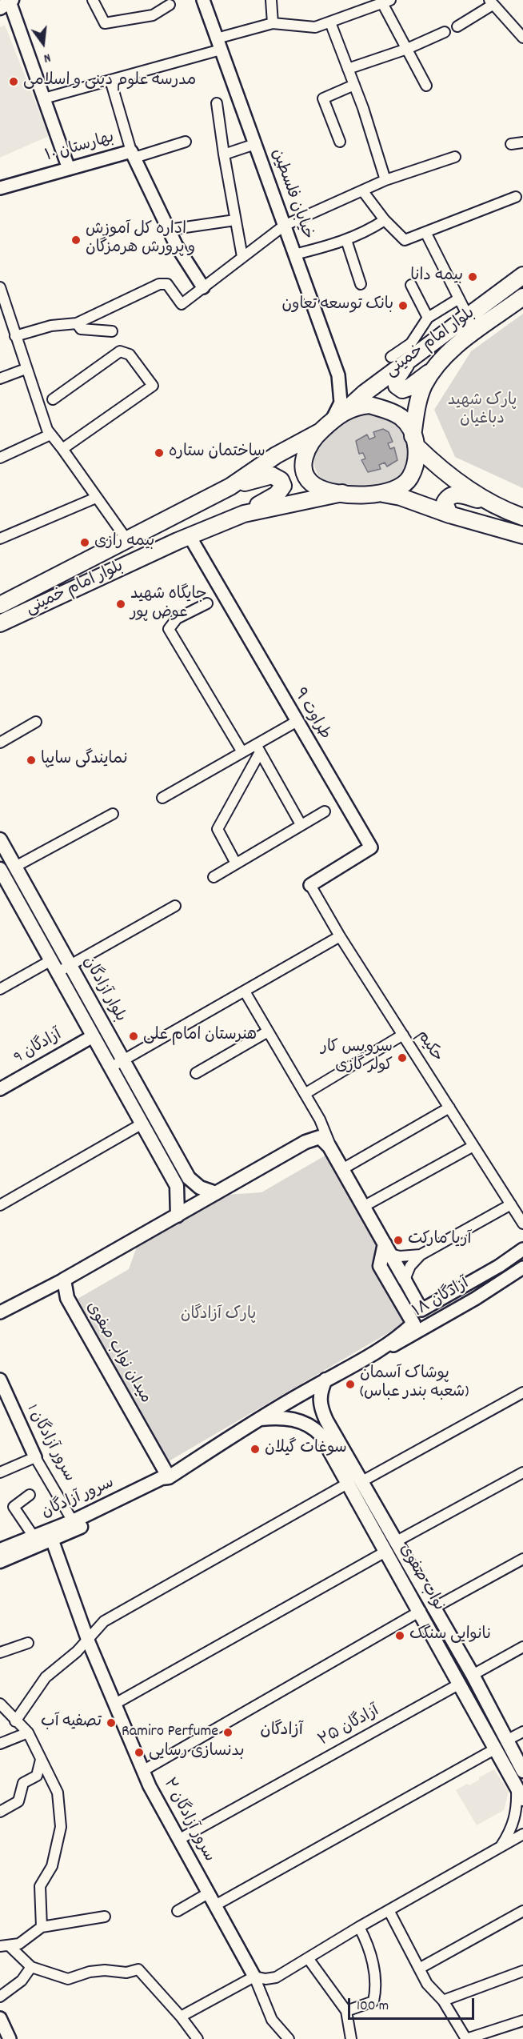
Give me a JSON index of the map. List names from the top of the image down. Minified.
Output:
{"streets":{"main road":["بلوار امام خمینی","بلوار آزادگان","میدان نواب صفوی","سرور آزادگان","نواب صفوی"],"street":["بهارستان ۱۰","خیابان فلسطین","طراوت ۹","حکیم","آزادگان 9","آزادگان ۱۸","سرور آزادگان 1","آزادگان ۲۵","سرور آزادگان ۲"]},"crossings":[["خیابان فلسطین","بلوار امام خمینی"],["بلوار امام خمینی","طراوت ۹"],["طراوت ۹","حکیم"],["بلوار آزادگان","آزادگان 9"],["میدان نواب صفوی","سرور آزادگان"],["سرور آزادگان 1","سرور آزادگان"],["سرور آزادگان","سرور آزادگان ۲"],["نواب صفوی","آزادگان ۲۵"],["آزادگان ۲۵","سرور آزادگان ۲"]],"districts":["آزادگان"],"parks":["پارک شهید دباغیان","پارک آزادگان"],"places":["مدرسه علوم دینی و اسلامی","اداره کل آموزش و پرورش هرمزگان","بیمه دانا","بانک توسعه تعاون","ساختمان ستاره","بیمه رازی","جایگاه شهید عوض پور","نمایندگی سایپا","هنرستان امام علی","سرویس کار کولر گازی","آریا مارکت","پوشاک آسمان (شعبه بندر عباس)","سوغات گیلان","نانوایی سنگک","تصفیه آب","Ramiro Perfume","بدنسازی رسایی"],"scale_bar":"100 m","north":"bottom"}
